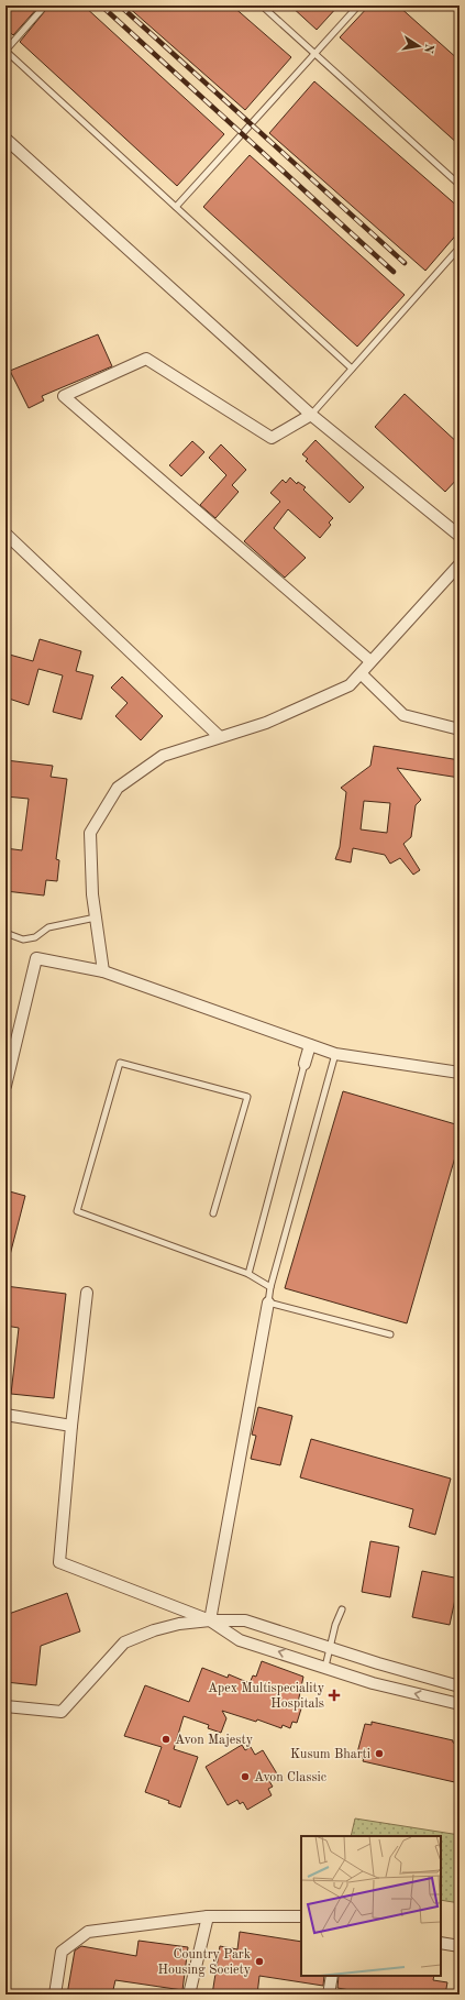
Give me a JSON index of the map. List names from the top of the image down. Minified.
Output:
{"places":{"health":["Apex Multispeciality Hospitals"],"other":["Avon Majesty","Kusum Bharti","Avon Classic","Country Park Housing Society"]},"north":"right"}
